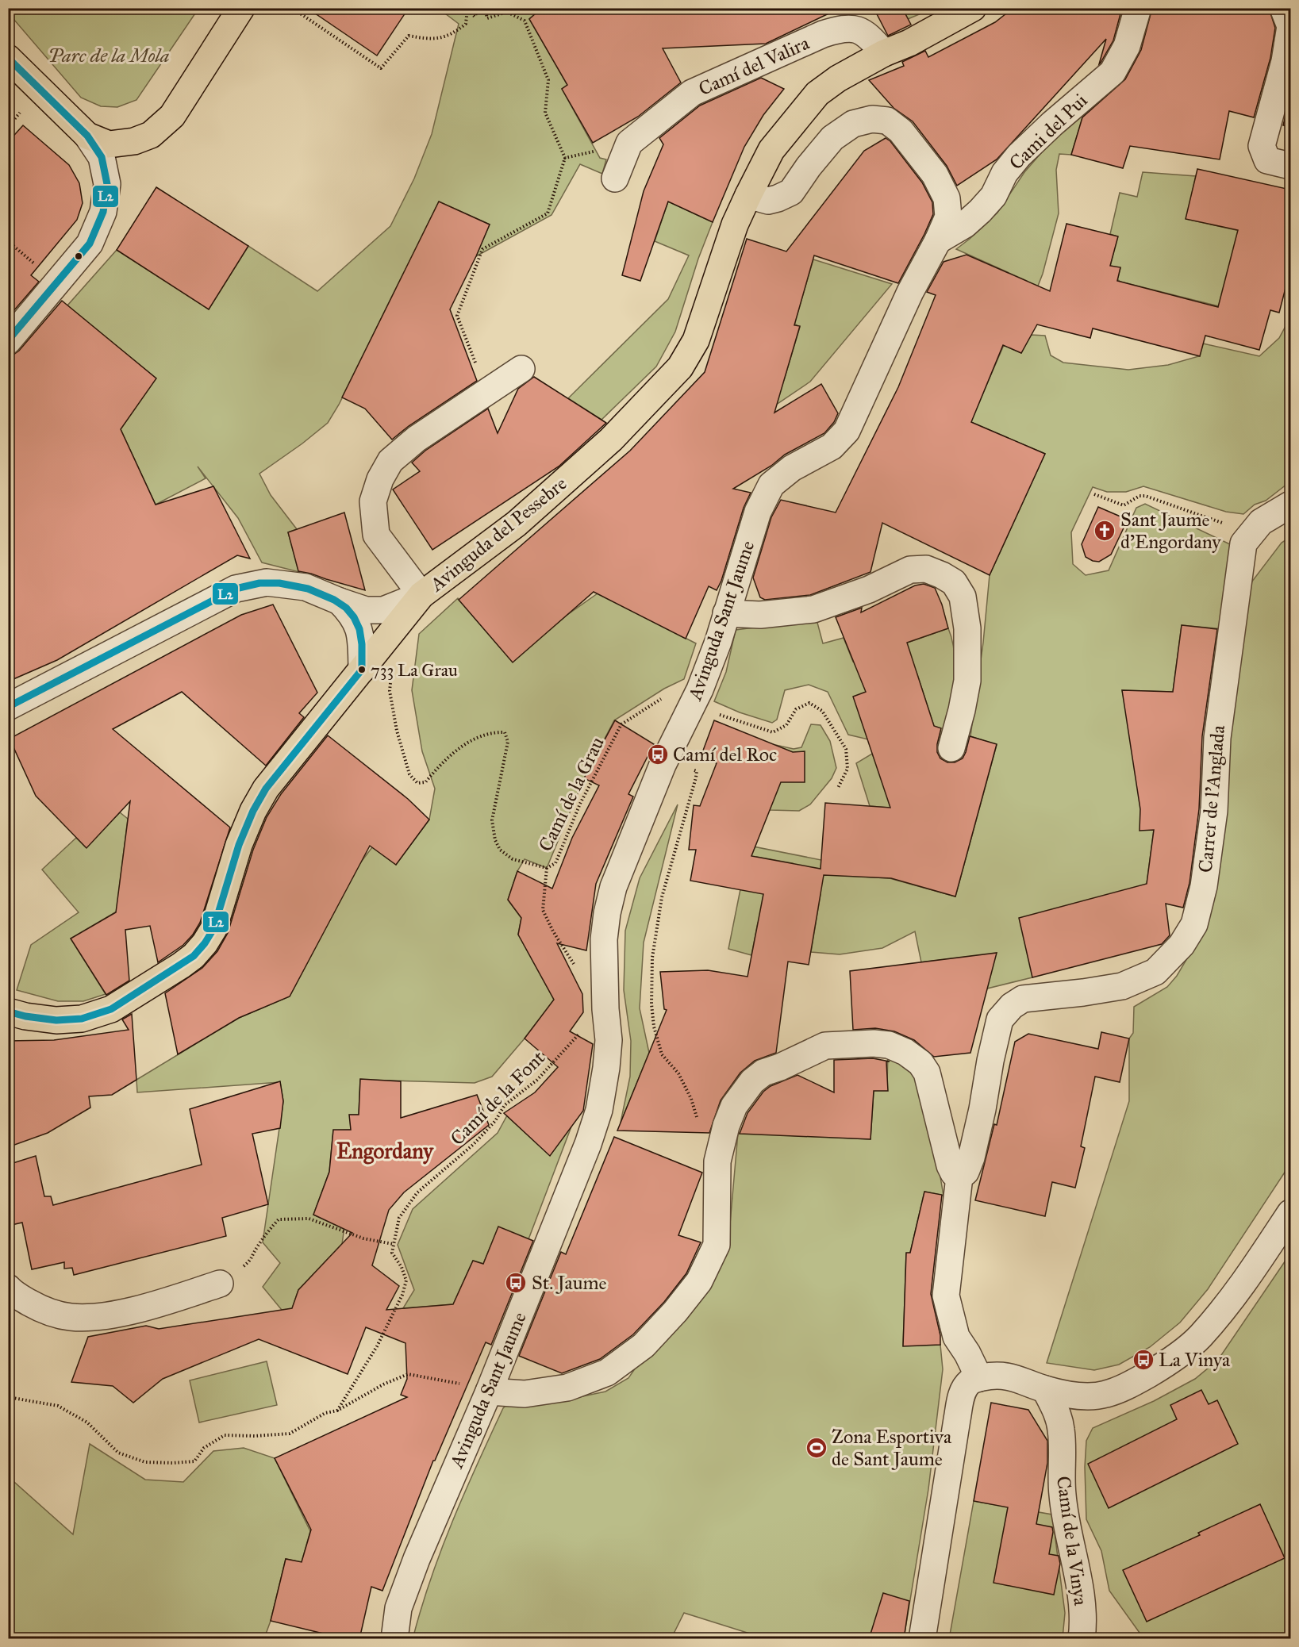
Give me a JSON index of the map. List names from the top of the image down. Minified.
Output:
{"streets":{"main road":["Avinguda del Pessebre"],"street":["Camí del Valira","Cami del Pui","Avinguda Sant Jaume","Carrer de l'Anglada","Camí de la Vinya"],"path":["Camí de la Grau","Camí de la Font"]},"crossings":[["Camí del Valira","Avinguda del Pessebre"],["Cami del Pui","Avinguda Sant Jaume"],["Avinguda del Pessebre","Avinguda Sant Jaume"],["Avinguda Sant Jaume","Camí de la Grau"]],"districts":["Engordany"],"parks":["Parc de la Mola"],"places":{"church":["Sant Jaume d'Engordany"],"other":["733 La Grau"],"bus stop":["Camí del Roc","St. Jaume","La Vinya"],"sports":["Zona Esportiva de Sant Jaume"]},"lines":["transit line L2"]}
